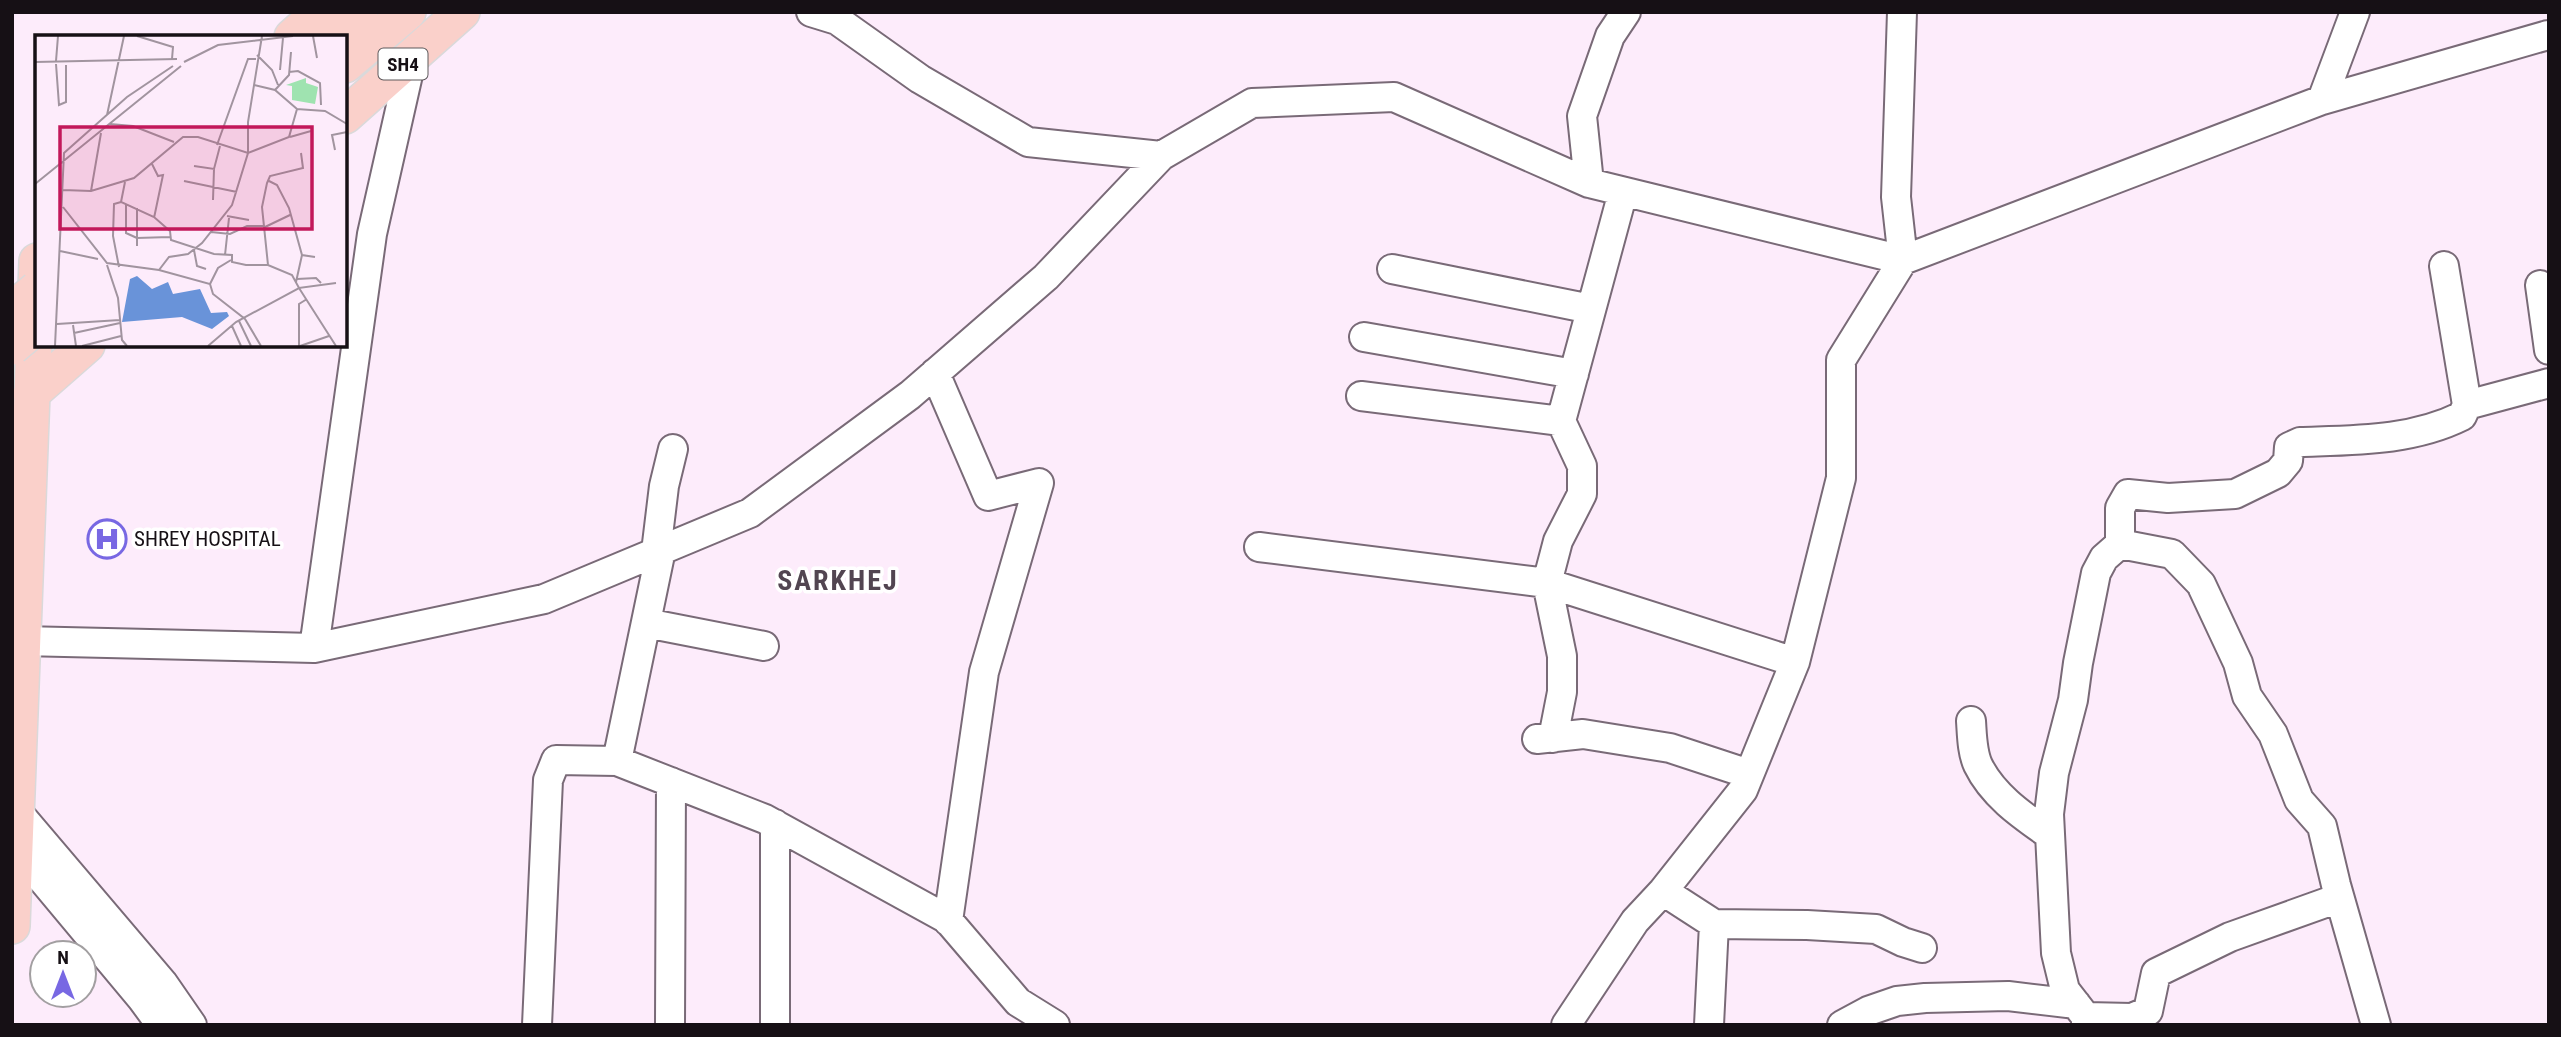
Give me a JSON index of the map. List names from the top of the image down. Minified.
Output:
{"streets":{"main road":["SH4"]},"districts":["SARKHEJ"],"places":{"hospital":["SHREY HOSPITAL"]},"north":"top"}
